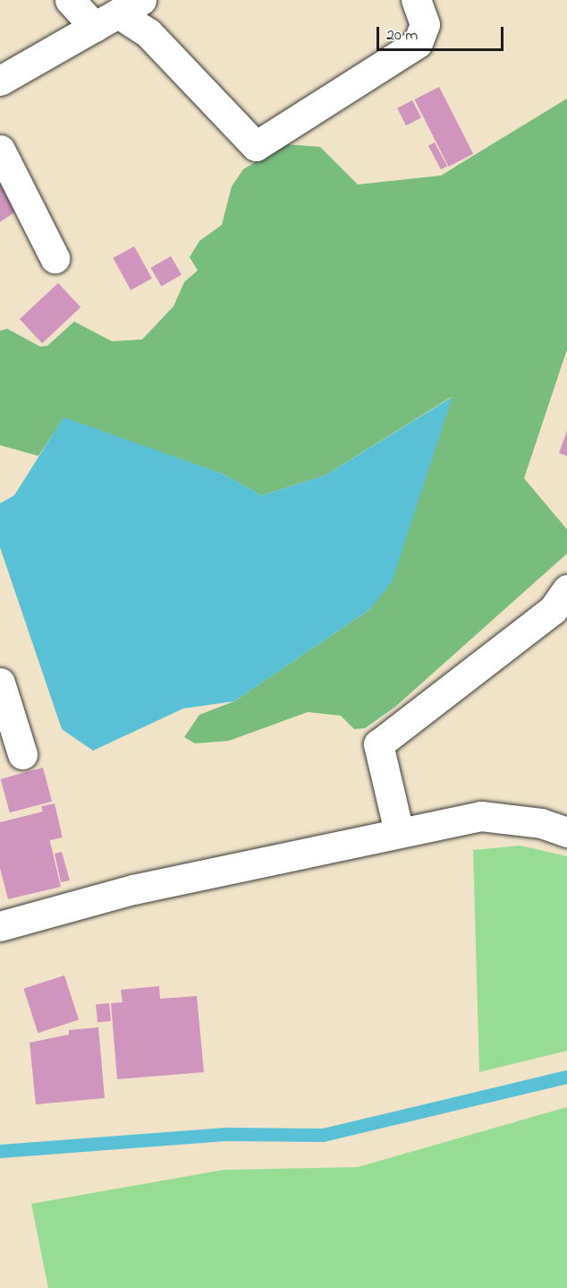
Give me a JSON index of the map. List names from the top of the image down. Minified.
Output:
{"scale_bar":"20 m"}
